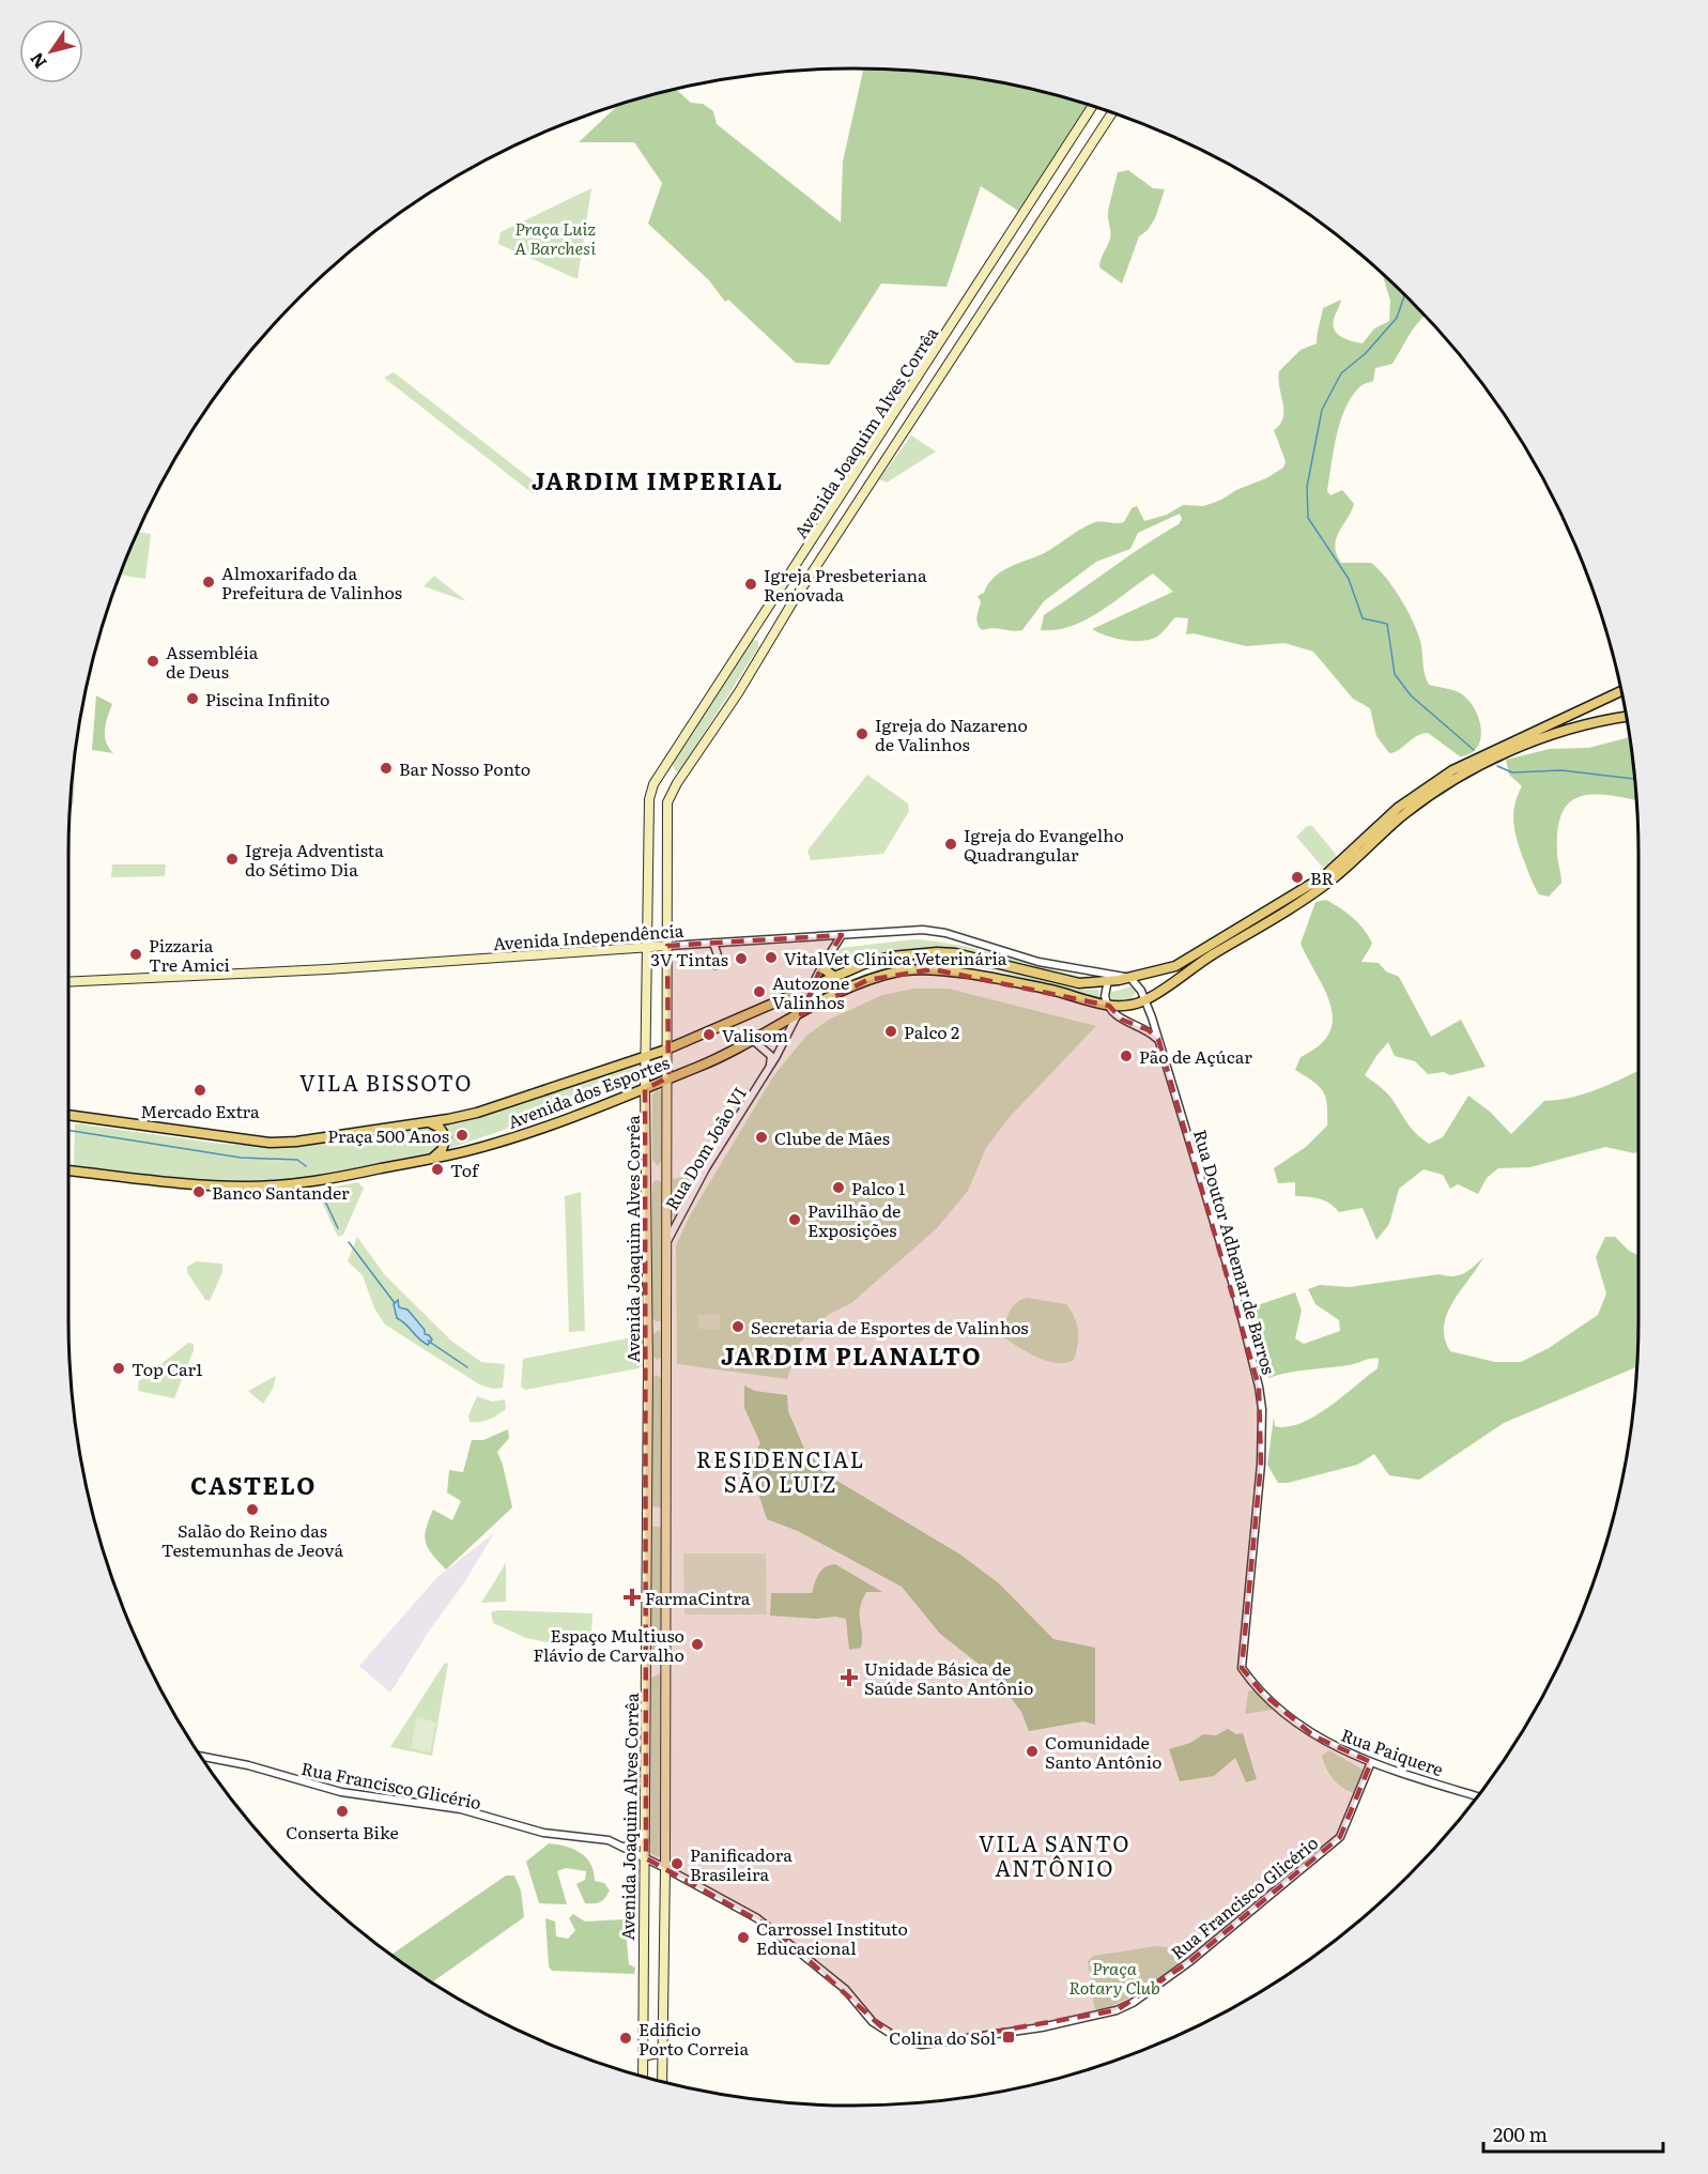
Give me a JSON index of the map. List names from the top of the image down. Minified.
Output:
{"streets":{"main road":["Avenida Joaquim Alves Corrêa","Avenida Independência","Avenida dos Esportes"],"street":["Rua Dom João VI","Rua Doutor Adhemar de Barros","Rua Paiquere","Rua Francisco Glicério"]},"crossings":[["Avenida Joaquim Alves Corrêa","Avenida Independência"],["Avenida Joaquim Alves Corrêa","Avenida dos Esportes"],["Avenida Joaquim Alves Corrêa","Rua Dom João VI"],["Avenida Joaquim Alves Corrêa","Rua Francisco Glicério"],["Avenida Independência","Avenida dos Esportes"],["Avenida Independência","Rua Dom João VI"],["Avenida dos Esportes","Rua Dom João VI"],["Avenida dos Esportes","Rua Doutor Adhemar de Barros"],["Rua Doutor Adhemar de Barros","Rua Paiquere"],["Rua Paiquere","Rua Francisco Glicério"]],"districts":["JARDIM IMPERIAL","VILA BISSOTO","JARDIM PLANALTO","RESIDENCIAL SÃO LUIZ","CASTELO","VILA SANTO ANTÔNIO"],"parks":["Praça Luiz A Barchesi","Praça Rotary Club"],"places":{"other":["Almoxarifado da Prefeitura de Valinhos","Igreja Presbeteriana Renovada","Assembléia de Deus","Piscina Infinito","Igreja do Nazareno de Valinhos","Bar Nosso Ponto","Igreja do Evangelho Quadrangular","Igreja Adventista do Sétimo Dia","BR","Pizzaria Tre Amici","VitalVet Clínica Veterinária","3V Tintas","Autozone Valinhos","Palco 2","Valisom","Pão de Açúcar","Mercado Extra","Praça 500 Anos","Clube de Mães","Tof","Palco 1","Banco Santander","Pavilhão de Exposições","Secretaria de Esportes de Valinhos","Top Car1","Salão do Reino das Testemunhas de Jeová","Espaço Multiuso Flávio de Carvalho","Comunidade Santo Antônio","Conserta Bike","Panificadora Brasileira","Carrossel Instituto Educacional","Edificio Porto Correia"],"health":["FarmaCintra","Unidade Básica de Saúde Santo Antônio"],"transit":["Colina do Sol"]},"scale_bar":"200 m","north":"bottom left"}
